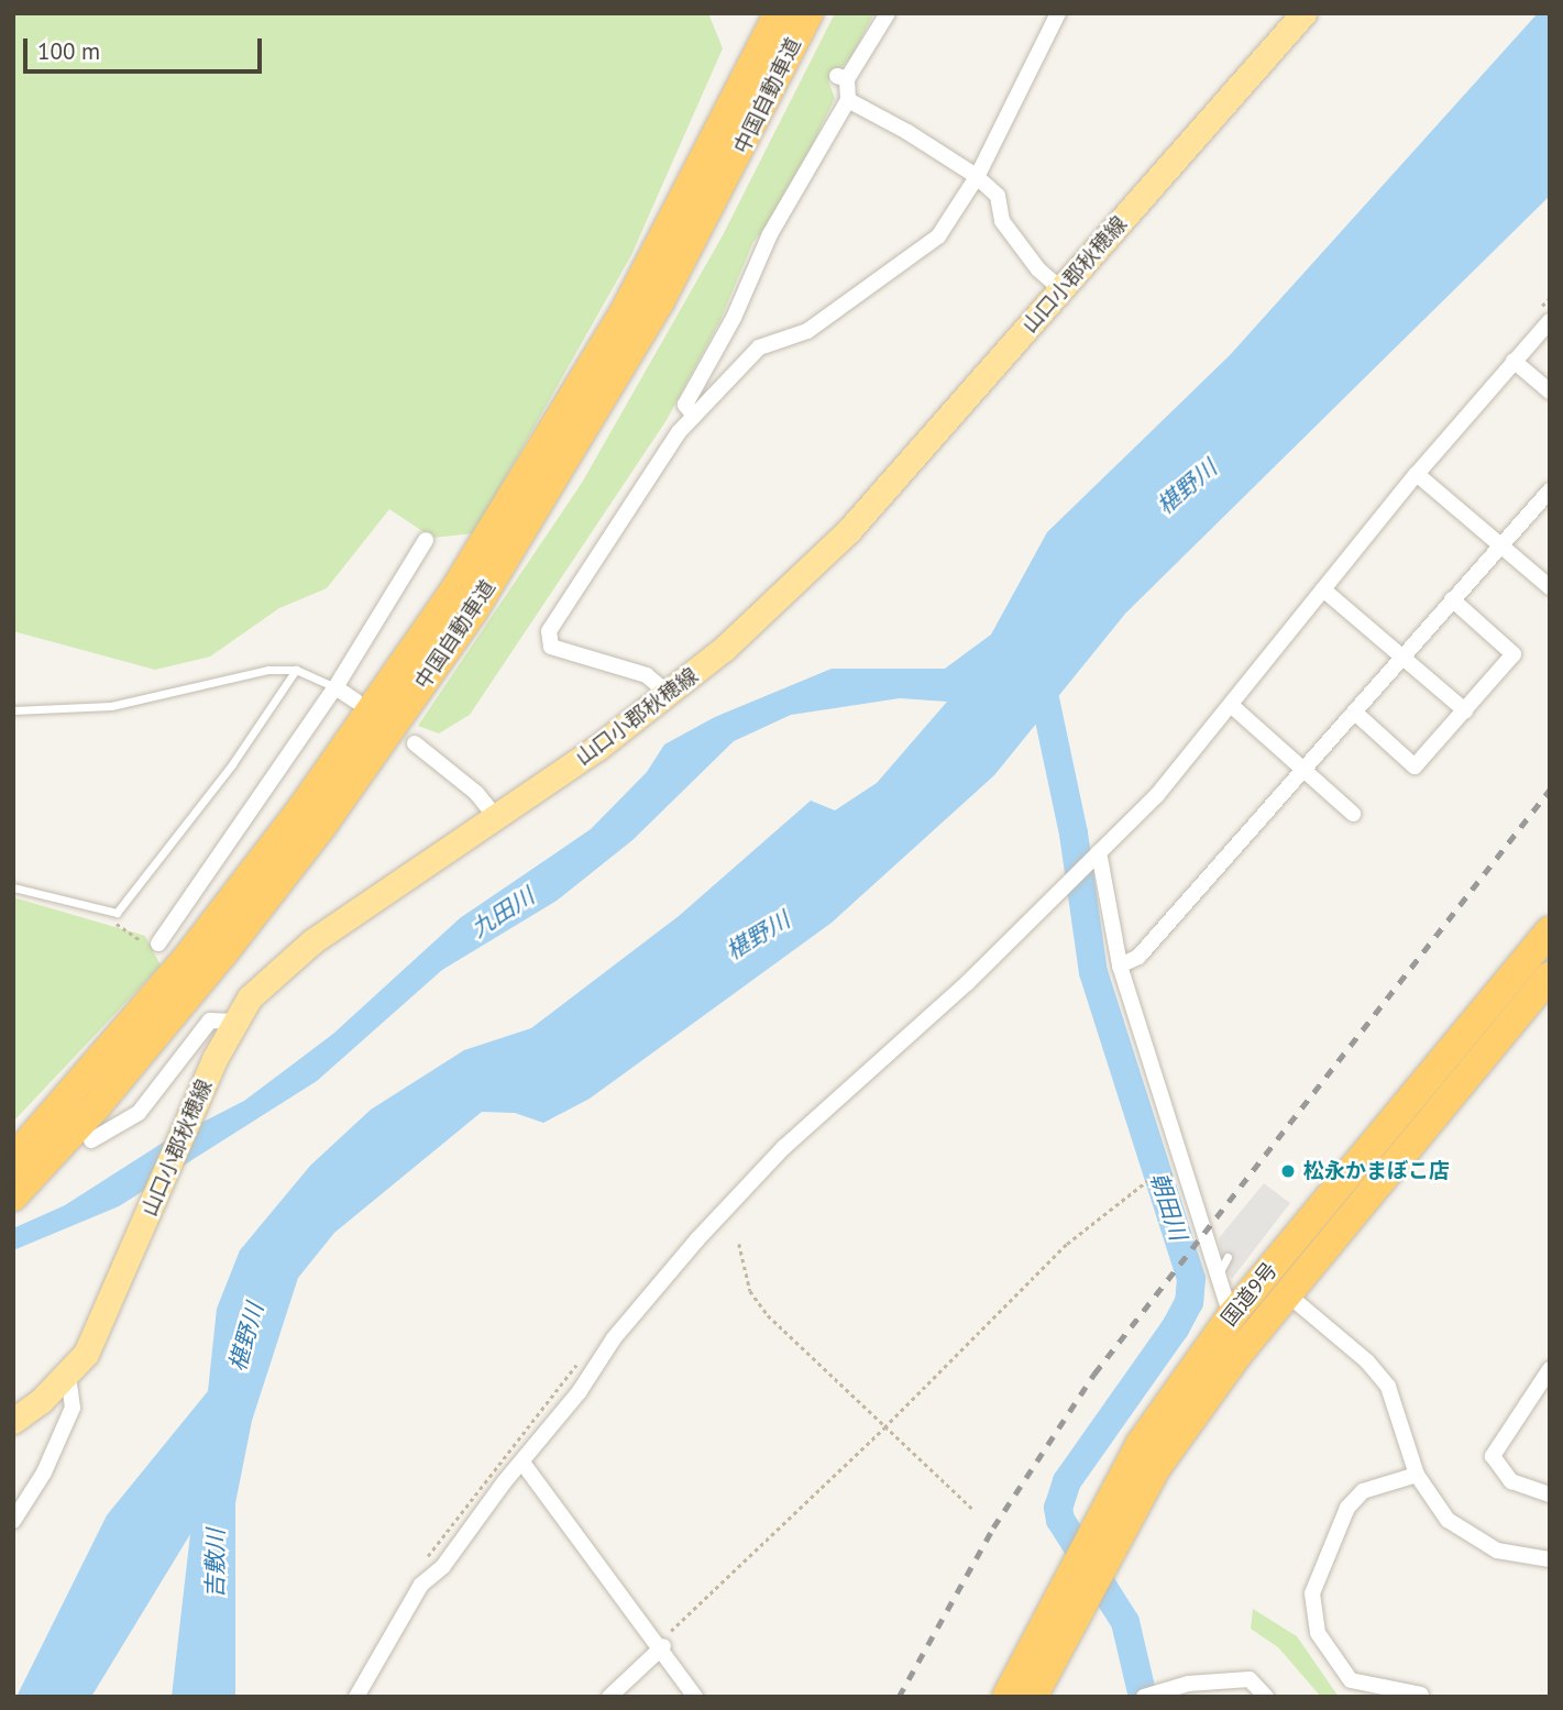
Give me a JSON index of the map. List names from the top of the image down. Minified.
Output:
{"streets":{"highway":["中国自動車道","国道9号"],"main road":["山口小郡秋穂線"]},"water":["椹野川","九田川","朝田川","吉敷川"],"places":["松永かまぼこ店"],"scale_bar":"100 m"}
